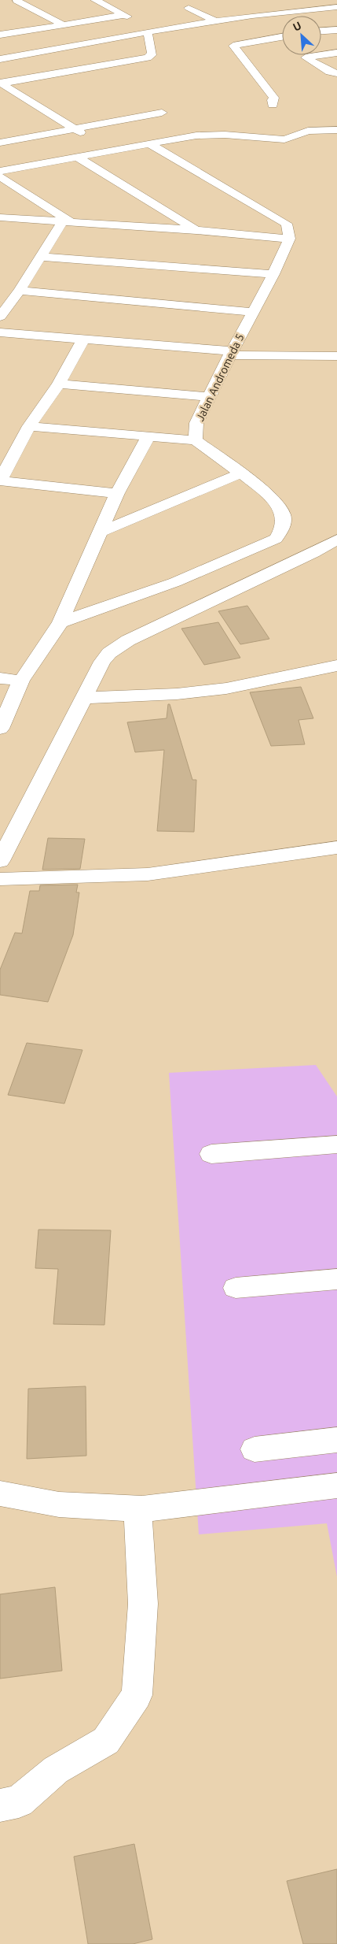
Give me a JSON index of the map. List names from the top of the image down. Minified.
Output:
{"streets":{"street":["Jalan Andromeda 5"]},"north":"top left"}
